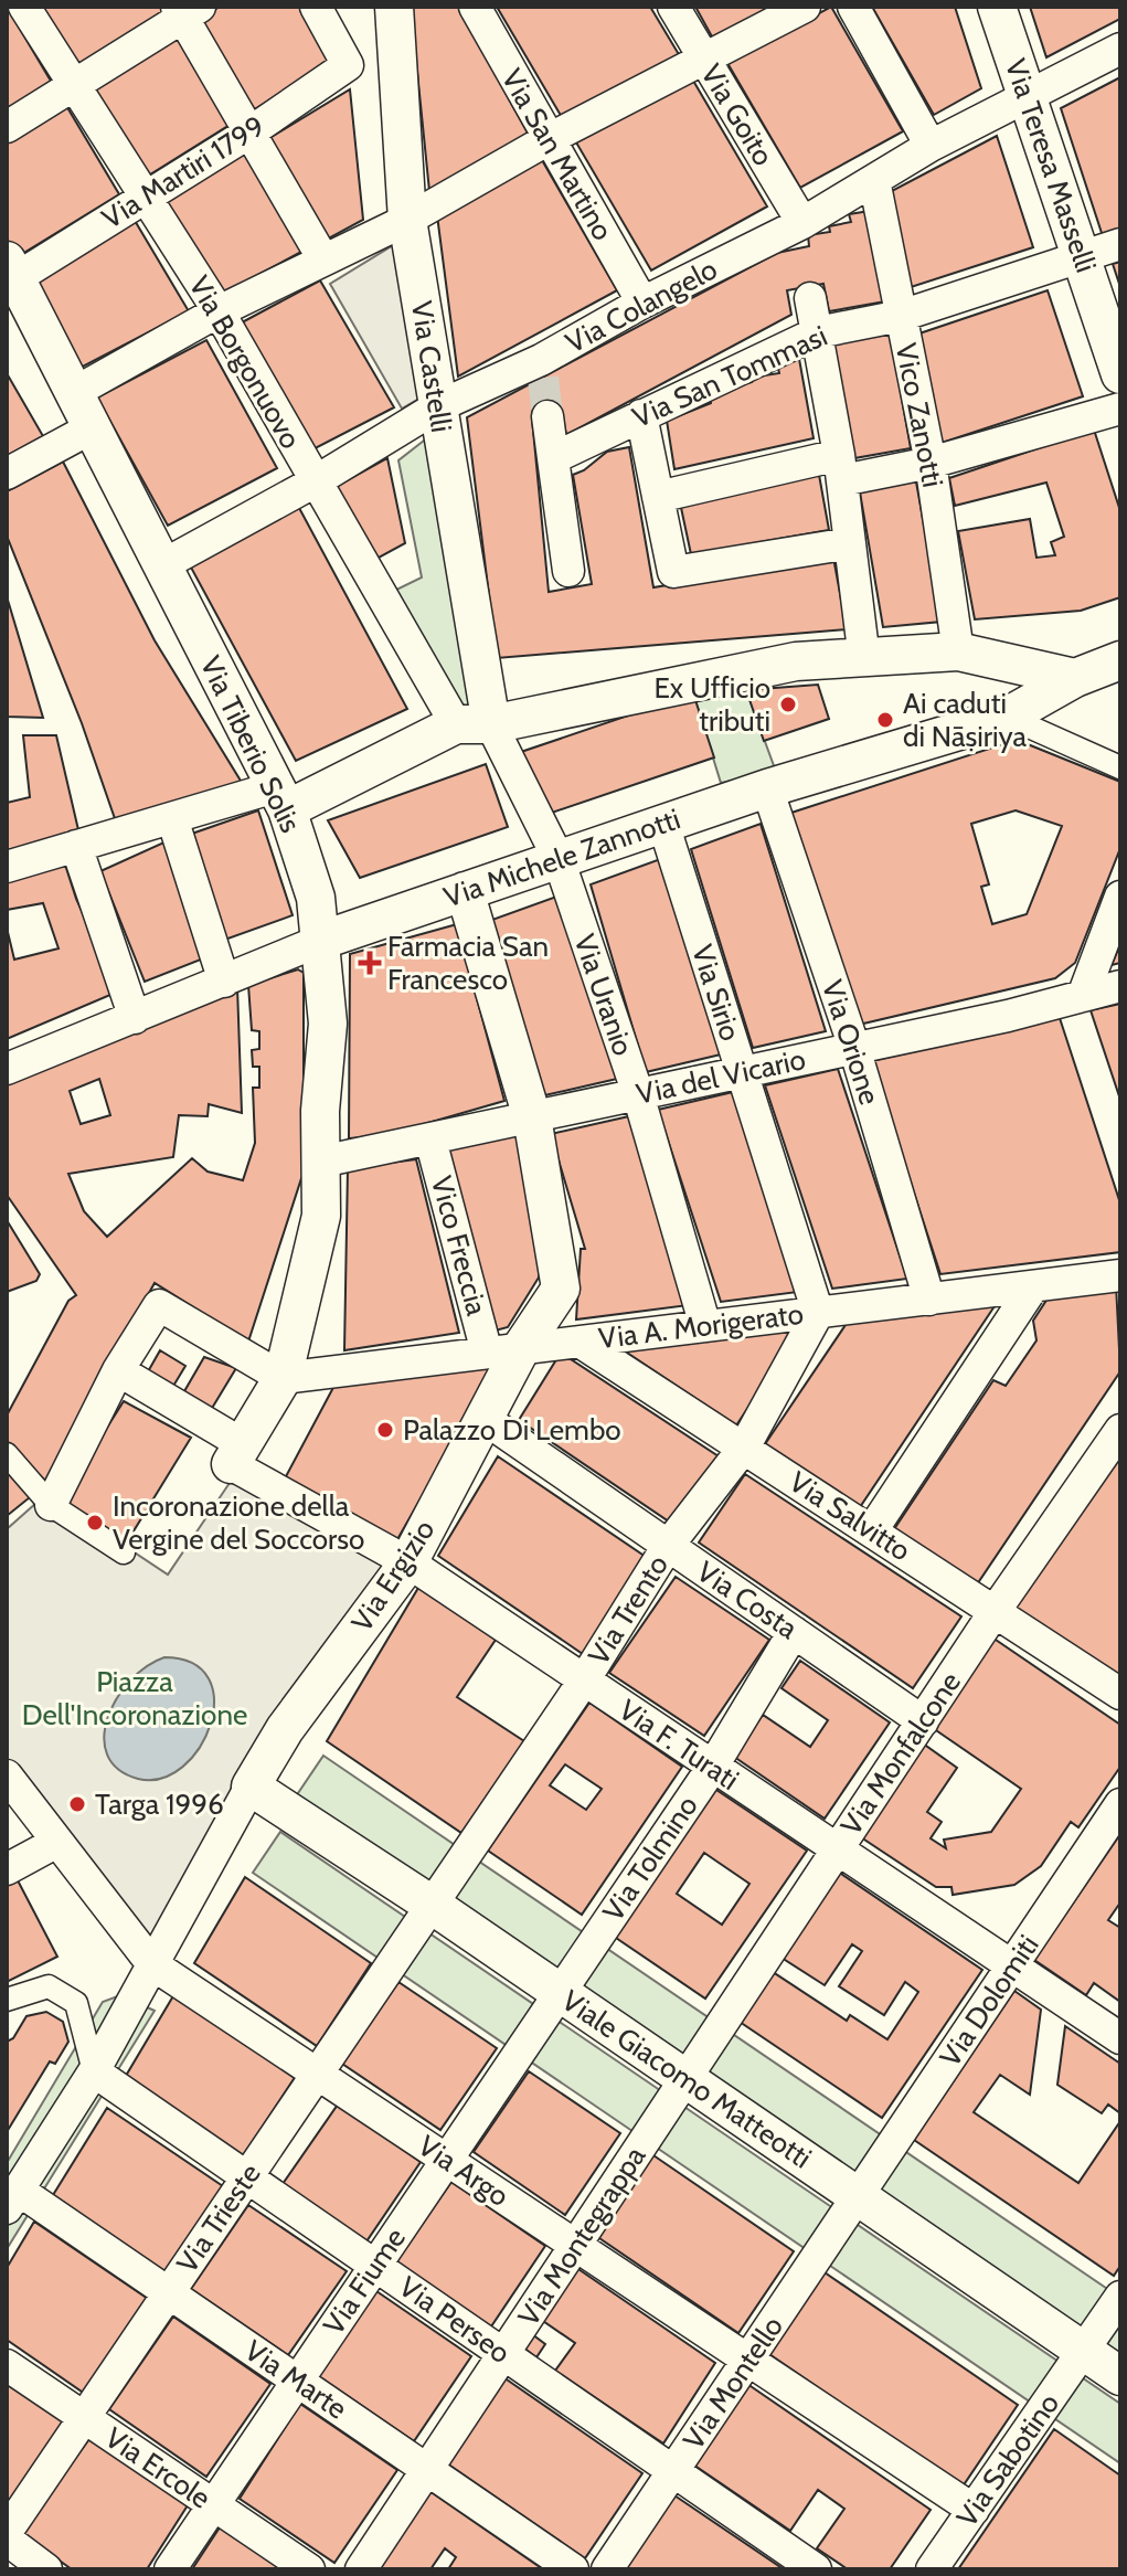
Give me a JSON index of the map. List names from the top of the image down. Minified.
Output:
{"streets":{"street":["Via Goito","Via San Martino","Via Teresa Masselli","Via Martiri 1799","Via Colangelo","Via Borgonuovo","Via Castelli","Via San Tommasi","Vico Zanotti","Via Tiberio Solis","Via Michele Zannotti","Via Sirio","Via Uranio","Via Orione","Via del Vicario","Vico Freccia","Via A. Morigerato","Via Salvitto","Via Ergizio","Via Costa","Via Trento","Via F. Turati","Via Monfalcone","Via Tolmino","Via Dolomiti","Viale Giacomo Matteotti","Via Argo","Via Trieste","Via Montegrappa","Via Fiume","Via Perseo","Via Marte","Via Montello","Via Sabotino","Via Ercole"]},"crossings":[["Via Goito","Via Colangelo"],["Via San Martino","Via Colangelo"],["Via Teresa Masselli","Via Colangelo"],["Via Teresa Masselli","Via San Tommasi"],["Via Martiri 1799","Via Borgonuovo"],["Via Martiri 1799","Via Tiberio Solis"],["Via Colangelo","Via Borgonuovo"],["Via Colangelo","Via Castelli"],["Via Colangelo","Vico Zanotti"],["Via Colangelo","Via Tiberio Solis"],["Via Borgonuovo","Via Castelli"],["Via Borgonuovo","Via Uranio"],["Via Castelli","Via Uranio"],["Via San Tommasi","Vico Zanotti"],["Via Tiberio Solis","Via Michele Zannotti"],["Via Tiberio Solis","Via del Vicario"],["Via Tiberio Solis","Via A. Morigerato"],["Via Tiberio Solis","Via F. Turati"],["Via Michele Zannotti","Via Sirio"],["Via Michele Zannotti","Via Uranio"],["Via Michele Zannotti","Via Orione"],["Via Michele Zannotti","Via Ergizio"],["Via Sirio","Via del Vicario"],["Via Sirio","Via A. Morigerato"],["Via Sirio","Via Trento"],["Via Uranio","Via del Vicario"],["Via Uranio","Via A. Morigerato"],["Via Orione","Via del Vicario"],["Via Orione","Via A. Morigerato"],["Via del Vicario","Vico Freccia"],["Via del Vicario","Via Ergizio"],["Vico Freccia","Via A. Morigerato"],["Vico Freccia","Via Ergizio"],["Via A. Morigerato","Via Salvitto"],["Via A. Morigerato","Via Ergizio"],["Via A. Morigerato","Via Trento"],["Via Salvitto","Via Trento"],["Via Salvitto","Via Monfalcone"],["Via Ergizio","Via Costa"],["Via Ergizio","Via F. Turati"],["Via Ergizio","Viale Giacomo Matteotti"],["Via Ergizio","Via Argo"],["Via Ergizio","Via Perseo"],["Via Ergizio","Via Marte"],["Via Costa","Via Trento"],["Via Costa","Via Monfalcone"],["Via Costa","Via Tolmino"],["Via Trento","Via F. Turati"],["Via Trento","Viale Giacomo Matteotti"],["Via Trento","Via Trieste"],["Via F. Turati","Via Monfalcone"],["Via F. Turati","Via Tolmino"],["Via F. Turati","Via Dolomiti"],["Via Monfalcone","Viale Giacomo Matteotti"],["Via Monfalcone","Via Montegrappa"],["Via Tolmino","Viale Giacomo Matteotti"],["Via Tolmino","Via Fiume"],["Via Dolomiti","Viale Giacomo Matteotti"],["Via Dolomiti","Via Montello"],["Viale Giacomo Matteotti","Via Trieste"],["Viale Giacomo Matteotti","Via Montegrappa"],["Viale Giacomo Matteotti","Via Fiume"],["Viale Giacomo Matteotti","Via Montello"],["Viale Giacomo Matteotti","Via Sabotino"],["Via Argo","Via Trieste"],["Via Argo","Via Montegrappa"],["Via Argo","Via Fiume"],["Via Argo","Via Montello"],["Via Argo","Via Sabotino"],["Via Trieste","Via Perseo"],["Via Trieste","Via Marte"],["Via Trieste","Via Ercole"],["Via Montegrappa","Via Perseo"],["Via Montegrappa","Via Marte"],["Via Fiume","Via Perseo"],["Via Fiume","Via Marte"],["Via Fiume","Via Ercole"],["Via Perseo","Via Montello"]],"parks":["Piazza Dell'Incoronazione"],"places":{"other":["Ex Ufficio tributi","Ai caduti di Nāṣiriya","Palazzo Di Lembo","Incoronazione della Vergine del Soccorso","Targa 1996"],"health":["Farmacia San Francesco"]}}
